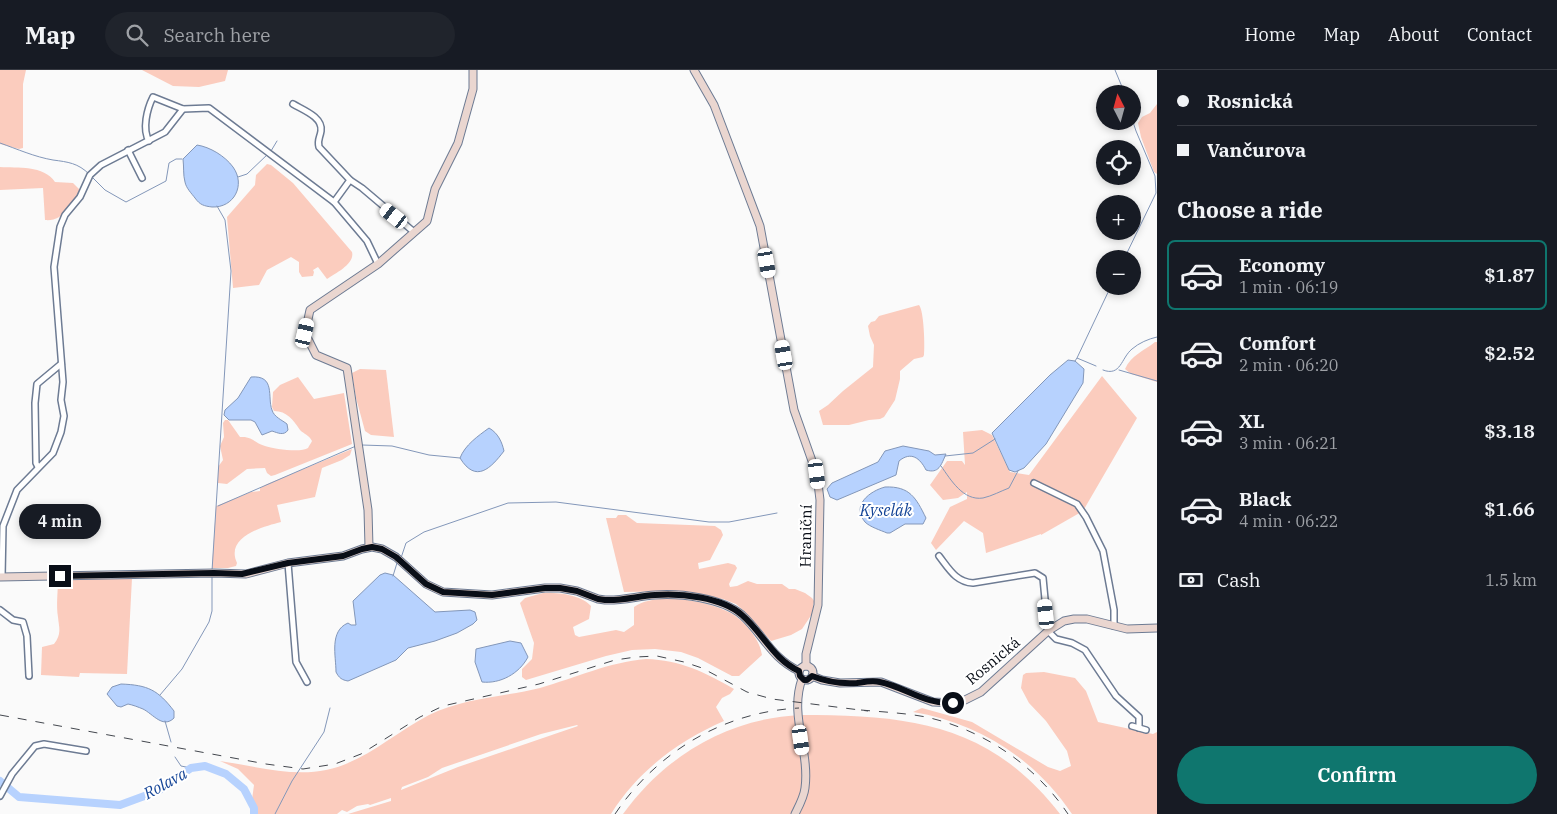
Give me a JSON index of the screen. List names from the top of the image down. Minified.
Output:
{"streets":{"street":["Hraniční","Rosnická"]},"crossings":[["Hraniční","Rosnická"]],"water":["Kyselák","Rolava"],"north":"top","page":{"header":"Map","search":"Search here","nav":["Home","Map","About","Contact"],"banner":["Rosnická","Vančurova"],"map_buttons":["+","−"],"heading":"Choose a ride","list":[{"name":"Economy","note":"1 min · 06:19","value":"$1.87"},{"name":"Comfort","note":"2 min · 06:20","value":"$2.52"},{"name":"XL","note":"3 min · 06:21","value":"$3.18"},{"name":"Black","note":"4 min · 06:22","value":"$1.66"}],"bubble":"4 min","pay":["Cash","1.5 km"],"buttons":"Confirm"}}
